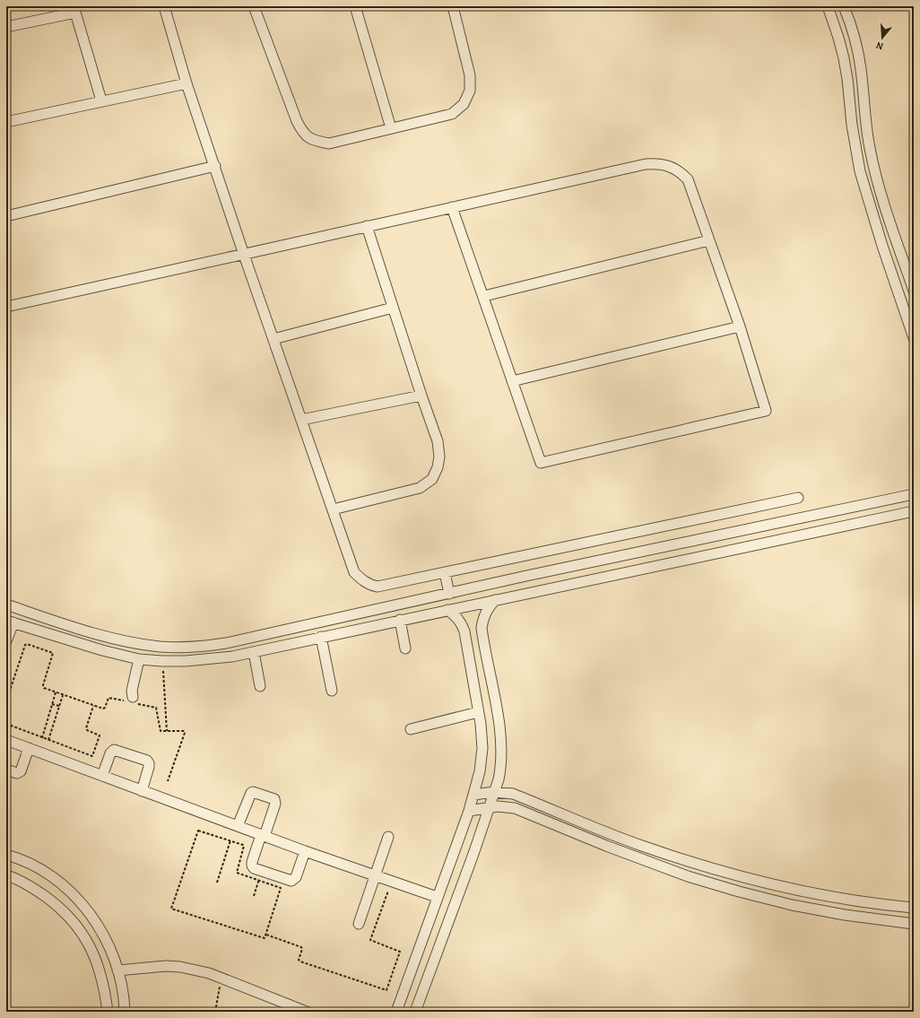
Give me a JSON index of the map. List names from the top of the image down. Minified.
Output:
{"north":"bottom"}
